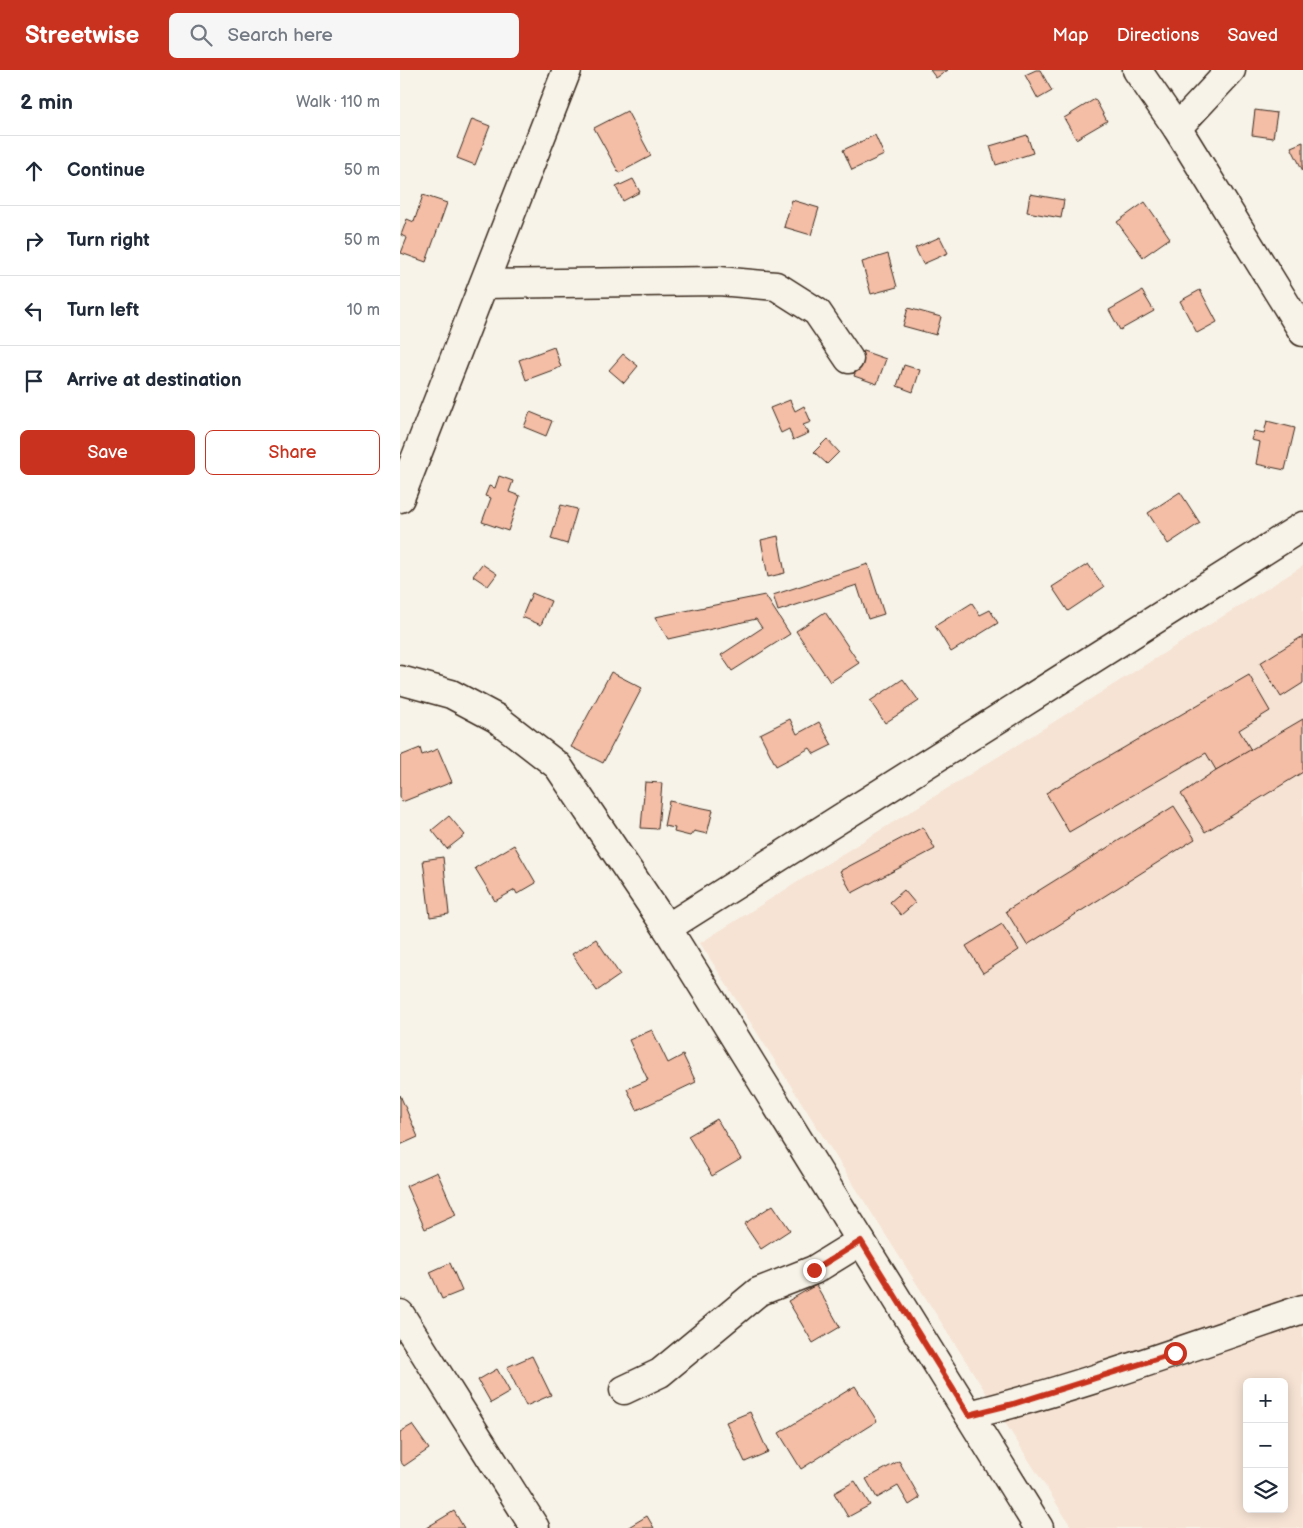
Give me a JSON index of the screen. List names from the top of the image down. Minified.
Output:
{"page":{"header":"Streetwise","search":"Search here","nav":["Map","Directions","Saved"],"heading":["2 min","Walk · 110 m"],"list":[["Continue","50 m"],["Turn right","50 m"],["Turn left","10 m"],"Arrive at destination"],"buttons":["Save","Share"],"map_buttons":["+","−"]}}
